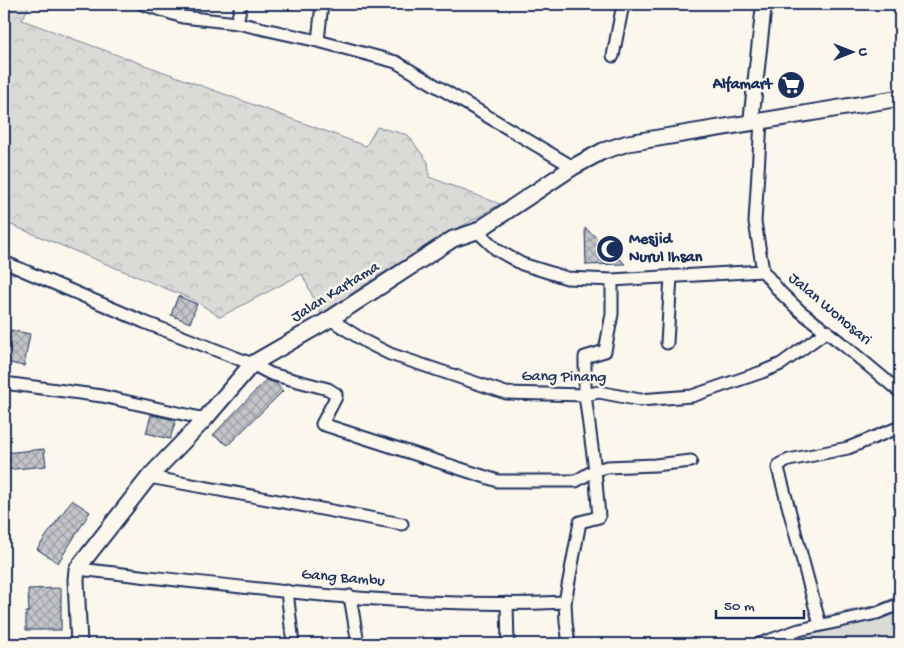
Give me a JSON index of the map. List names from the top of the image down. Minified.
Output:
{"streets":{"main road":["Jalan Kartama"],"street":["Jalan Wonosari","Gang Pinang","Gang Bambu"]},"crossings":[["Jalan Kartama","Jalan Wonosari"],["Jalan Kartama","Gang Pinang"],["Jalan Kartama","Gang Bambu"],["Jalan Wonosari","Gang Pinang"]],"places":{"supermarket":["Alfamart"],"mosque":["Mesjid Nurul Ihsan"]},"scale_bar":"50 m","north":"right"}
